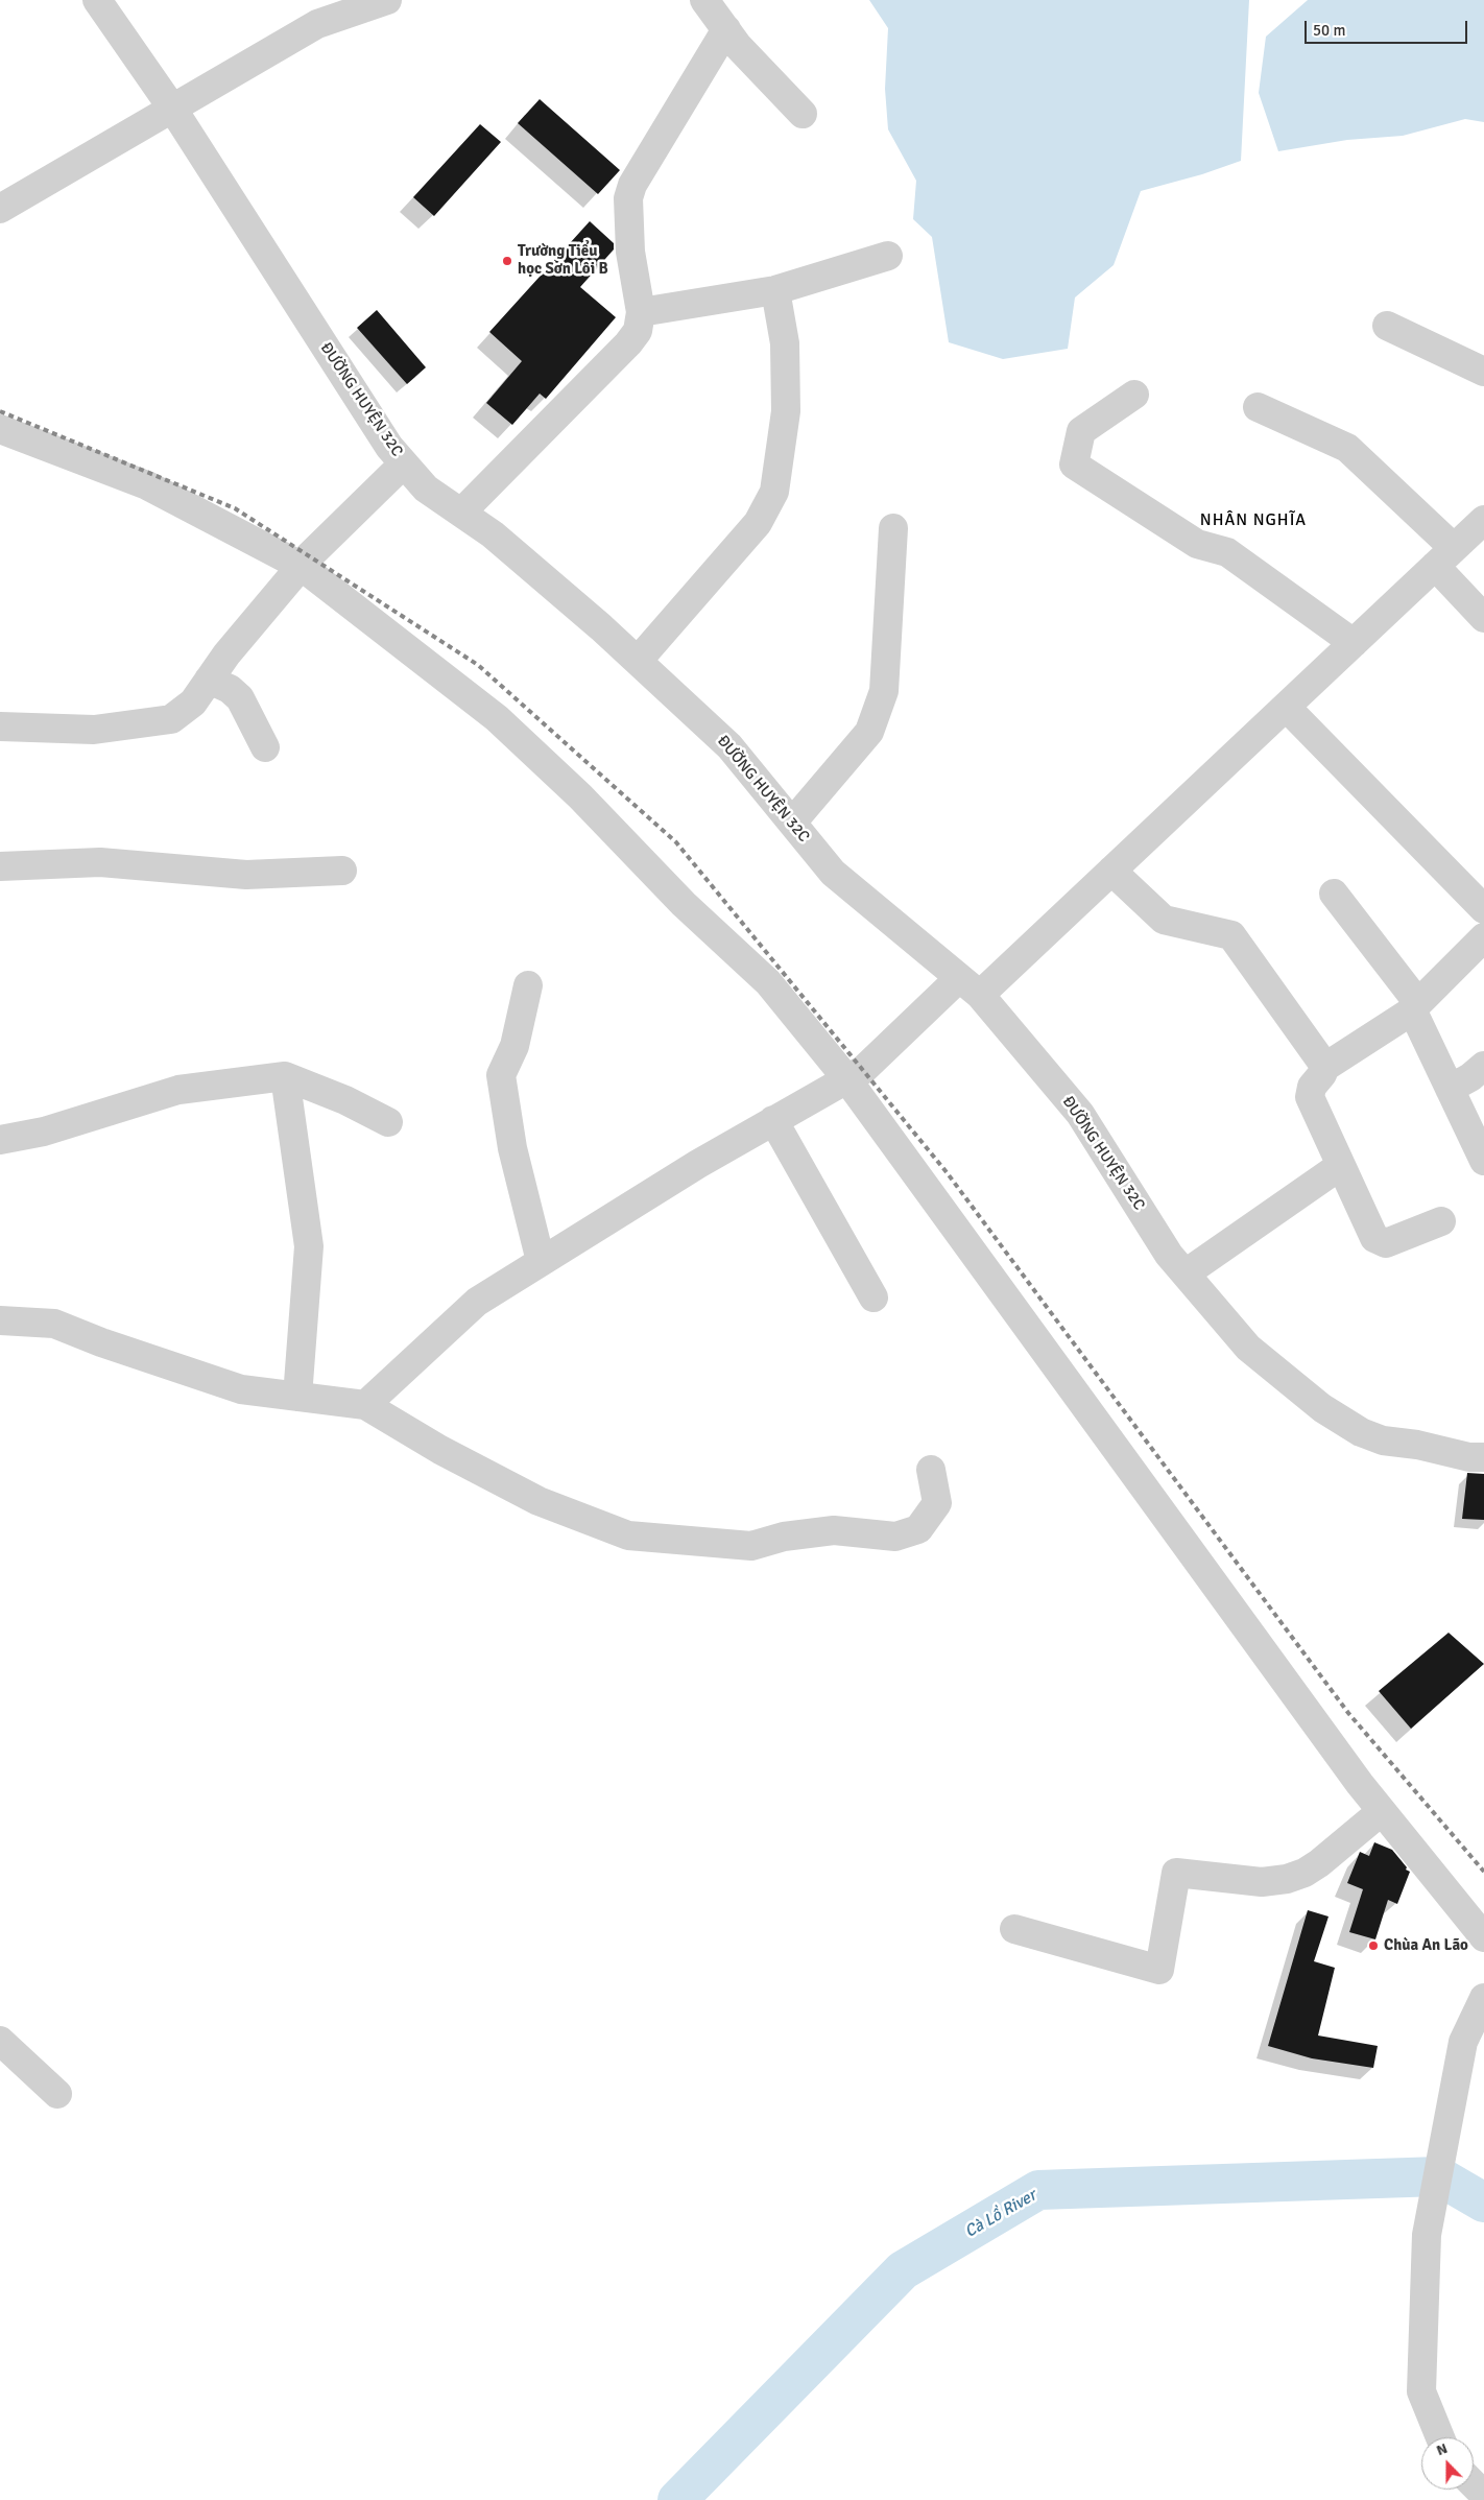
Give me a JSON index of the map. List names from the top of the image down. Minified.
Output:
{"streets":{"street":["ĐƯỜNG HUYỆN 32C"]},"districts":["NHÂN NGHĨA"],"water":["Cà Lồ River"],"places":["Trường Tiểu học Sơn Lôi B","Chùa An Lão"],"scale_bar":"50 m","north":"top"}
